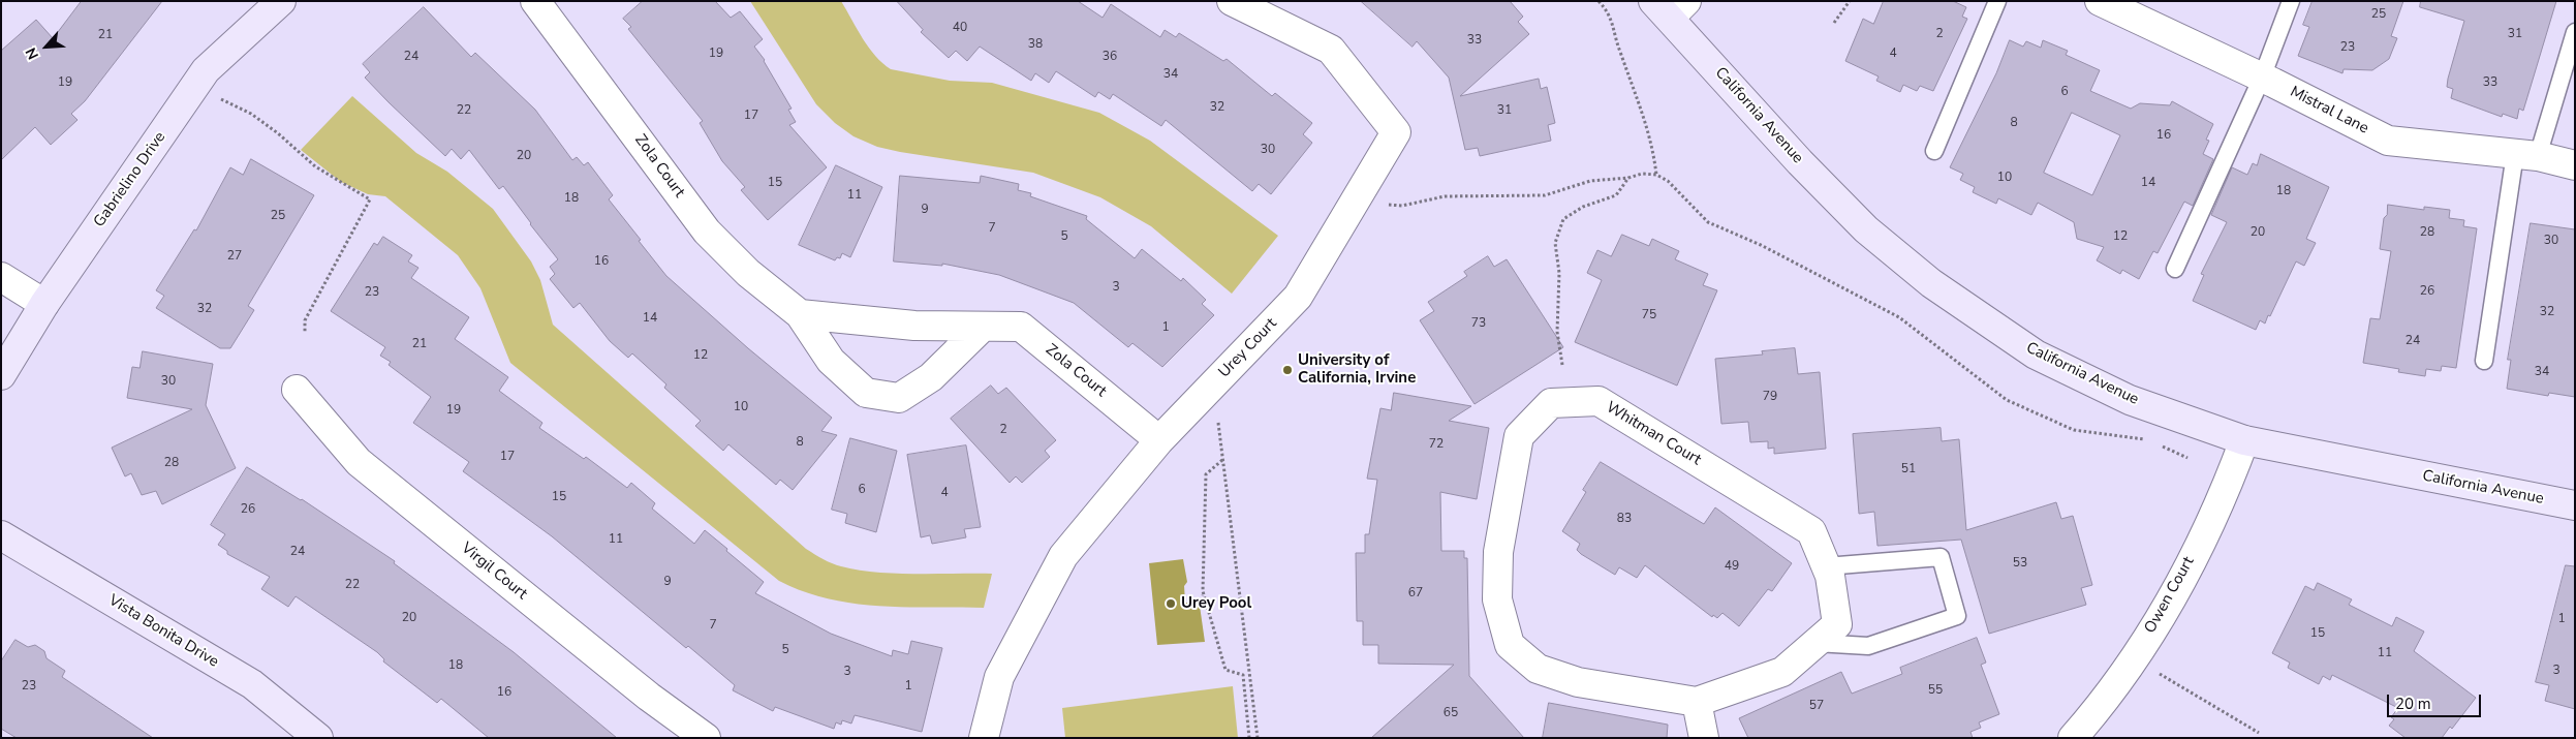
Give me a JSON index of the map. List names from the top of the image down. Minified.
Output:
{"streets":{"street":["Mistral Lane","California Avenue","Zola Court","Gabrielino Drive","Urey Court","Whitman Court","Virgil Court","Owen Court","Vista Bonita Drive"]},"crossings":[["California Avenue","Owen Court"],["Zola Court","Urey Court"]],"places":["University of California, Irvine","Urey Pool"],"house_numbers":["25","40","2","31","21","33","38","23","19","4","24","36","34","19","33","6","32","22","31","17","8","16","30","20","10","15","14","18","11","18","9","25","7","20","28","5","12","30","27","16","3","26","23","32","32","75","14","73","1","24","21","12","34","30","79","10","19","2","8","72","17","28","51","6","4","15","26","83","11","24","53","49","9","22","67","20","1","7","15","5","11","18","3","3","23","1","55","16","57","65"],"scale_bar":"20 m","north":"bottom left"}
